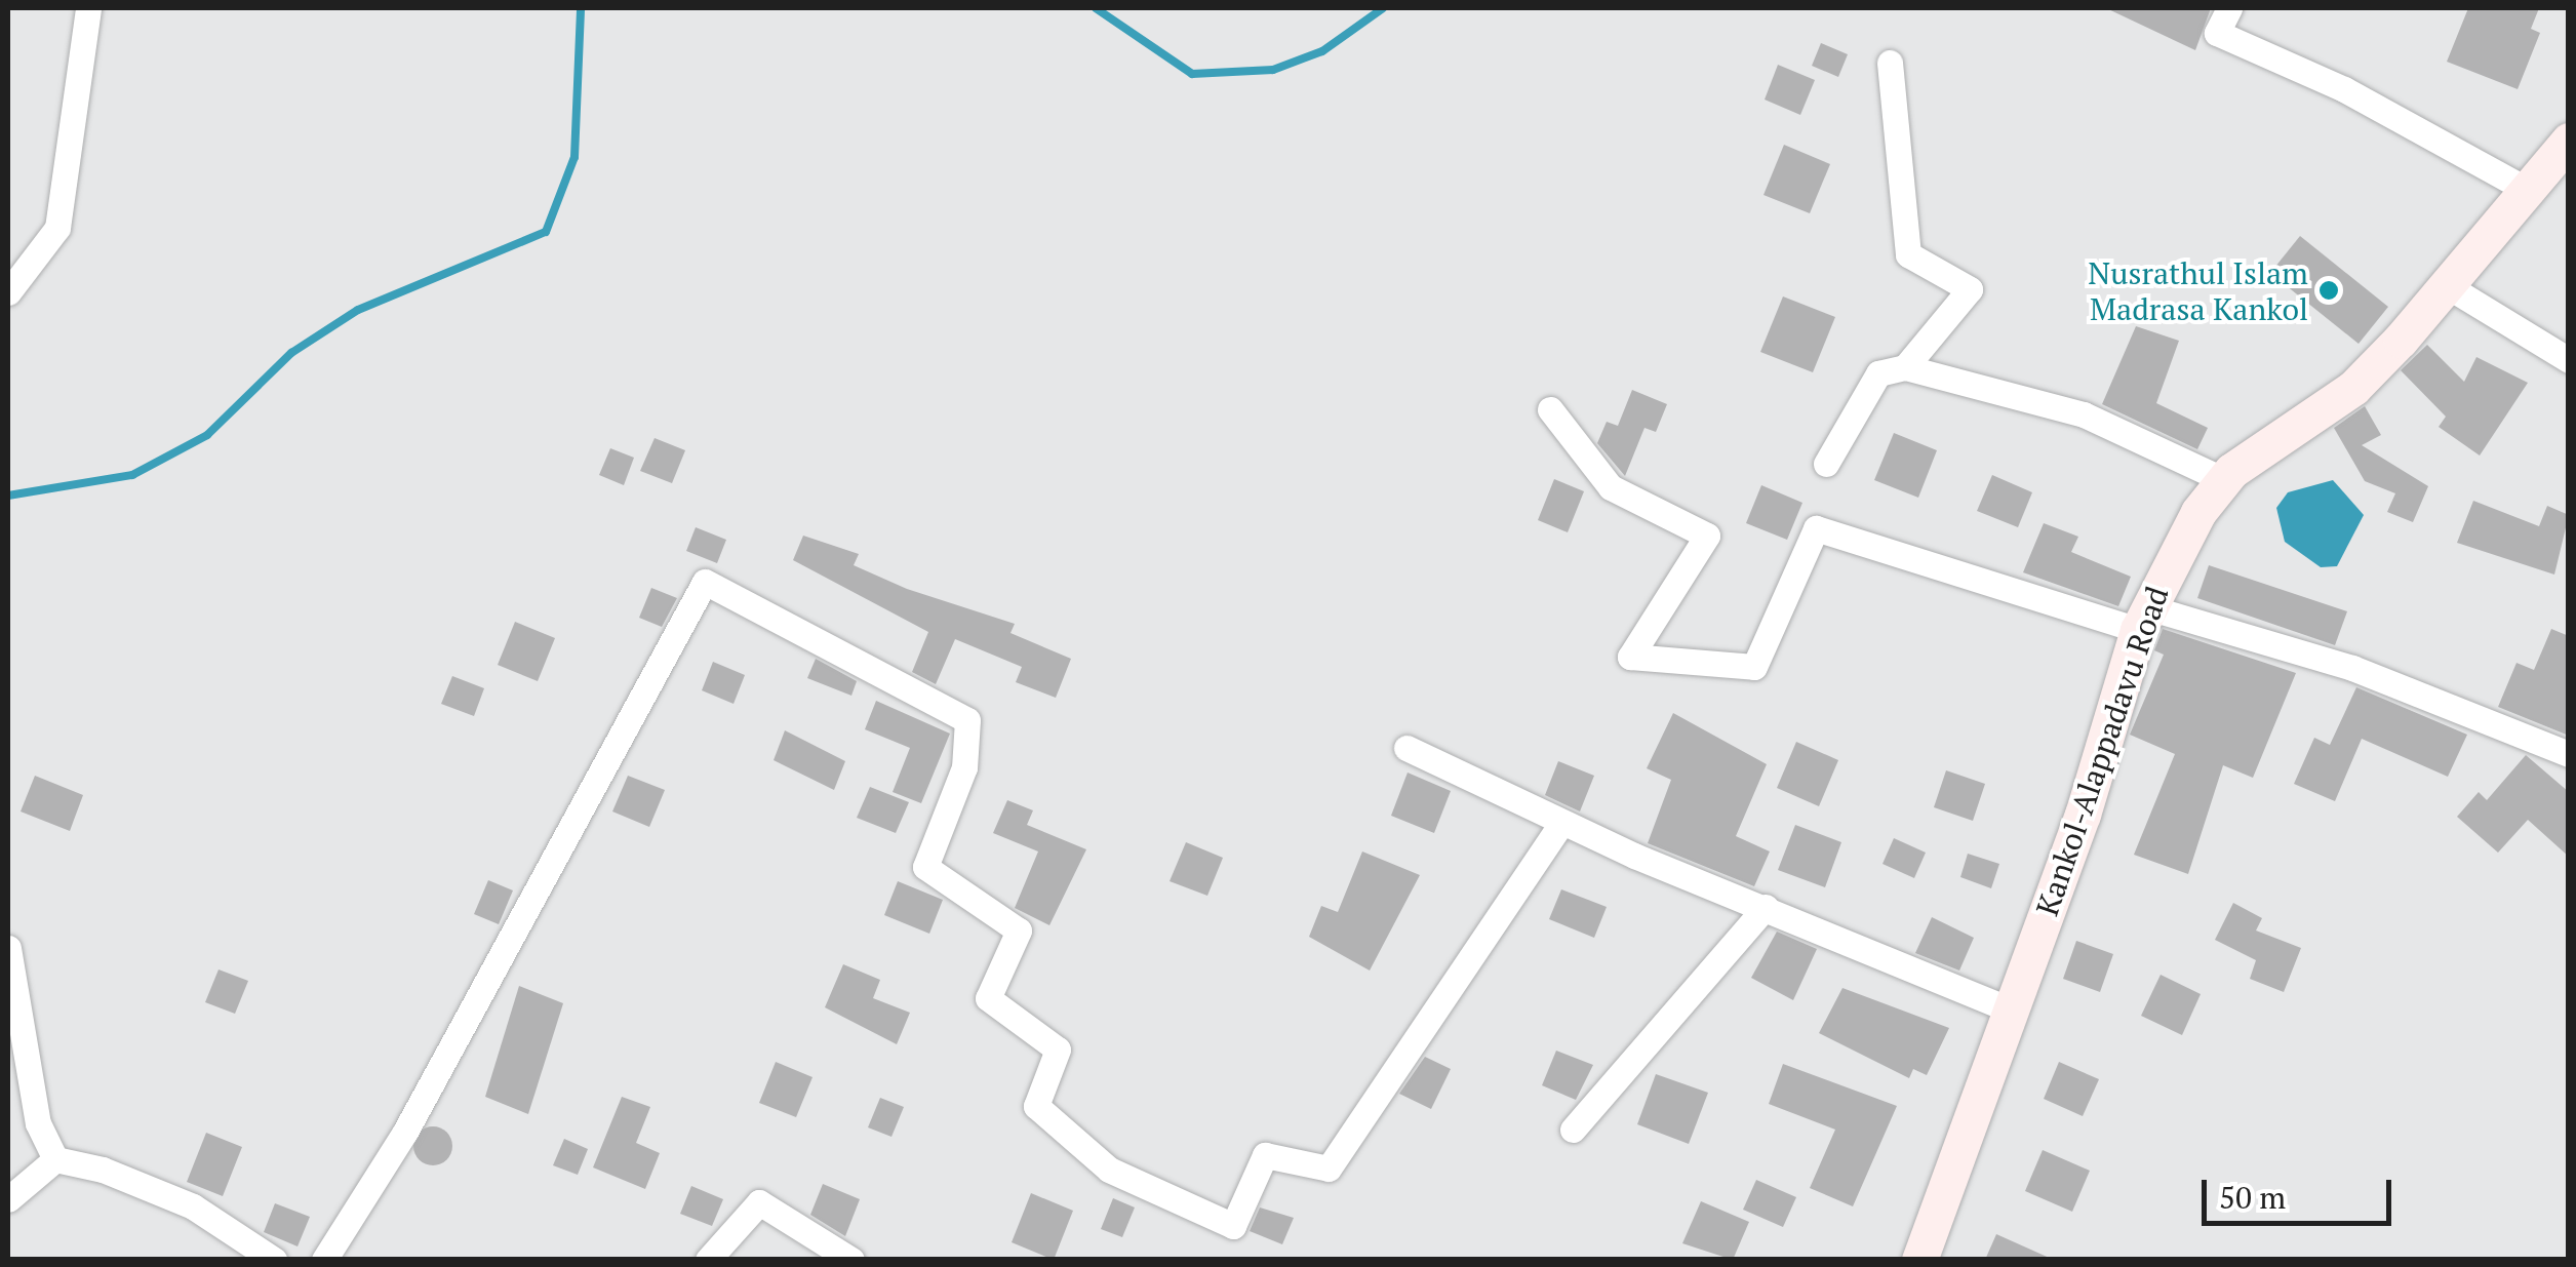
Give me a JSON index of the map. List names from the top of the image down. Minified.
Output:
{"streets":{"main road":["Kankol-Alappadavu Road"]},"places":["Nusrathul Islam Madrasa Kankol"],"scale_bar":"50 m"}
